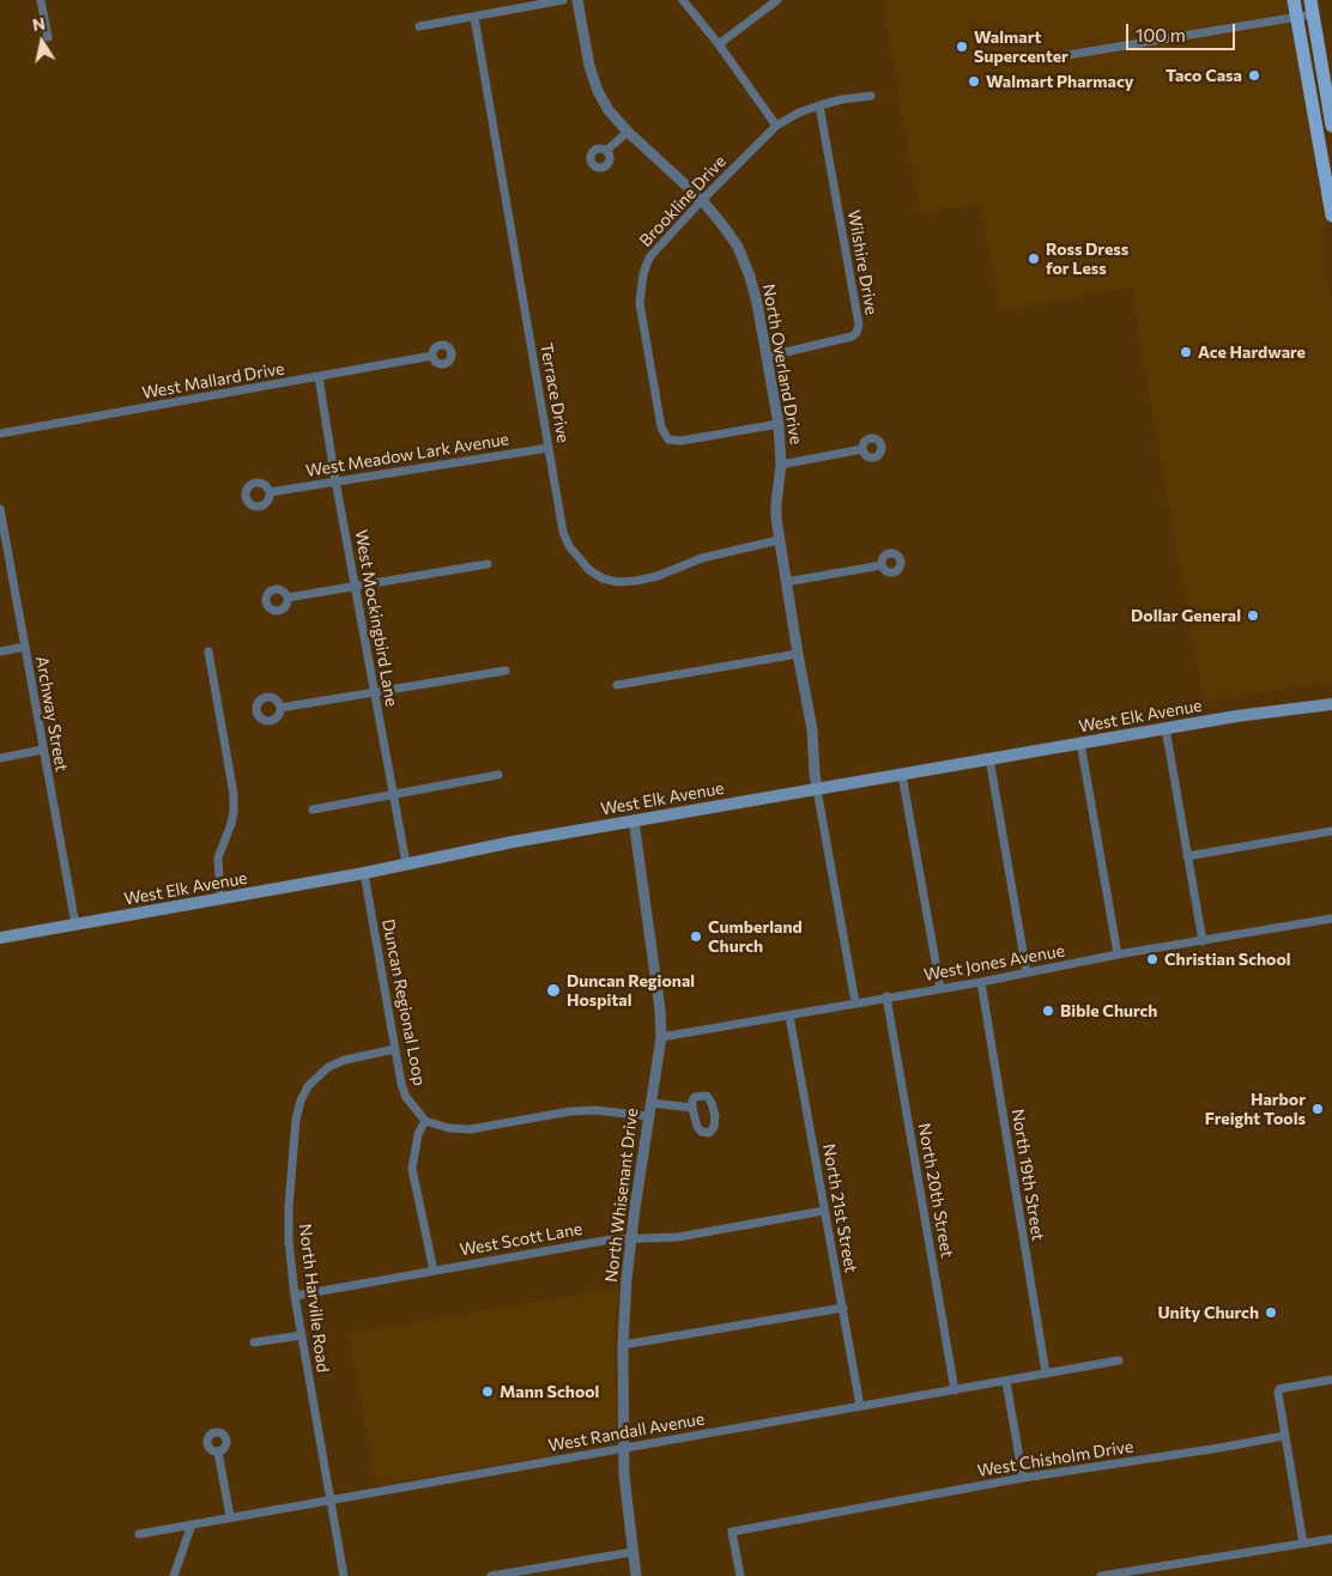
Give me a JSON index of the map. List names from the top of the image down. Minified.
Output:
{"streets":{"main road":["West Elk Avenue"],"street":["Brookline Drive","Wilshire Drive","North Overland Drive","West Mallard Drive","Terrace Drive","West Meadow Lark Avenue","West Mockingbird Lane","Archway Street","West Jones Avenue","Duncan Regional Loop","North 19th Street","North 20th Street","North Whisenant Drive","North 21st Street","West Scott Lane","North Harville Road","West Randall Avenue","West Chisholm Drive"]},"crossings":[["Brookline Drive","Wilshire Drive"],["Brookline Drive","North Overland Drive"],["Wilshire Drive","North Overland Drive"],["North Overland Drive","Terrace Drive"],["North Overland Drive","West Elk Avenue"],["West Mallard Drive","West Mockingbird Lane"],["Terrace Drive","West Meadow Lark Avenue"],["West Meadow Lark Avenue","West Mockingbird Lane"],["West Mockingbird Lane","West Elk Avenue"],["Archway Street","West Elk Avenue"],["West Elk Avenue","Duncan Regional Loop"],["West Elk Avenue","North Whisenant Drive"],["West Jones Avenue","North 19th Street"],["West Jones Avenue","North 20th Street"],["West Jones Avenue","North Whisenant Drive"],["West Jones Avenue","North 21st Street"],["Duncan Regional Loop","North Harville Road"],["North 19th Street","West Randall Avenue"],["North 20th Street","West Randall Avenue"],["North Whisenant Drive","West Scott Lane"],["North Whisenant Drive","West Randall Avenue"],["North 21st Street","West Scott Lane"],["North 21st Street","West Randall Avenue"],["West Scott Lane","North Harville Road"],["North Harville Road","West Randall Avenue"]],"places":["Walmart Supercenter","Taco Casa","Walmart Pharmacy","Ross Dress for Less","Ace Hardware","Dollar General","Cumberland Church","Christian School","Duncan Regional Hospital","Bible Church","Harbor Freight Tools","Unity Church","Mann School"],"scale_bar":"100 m","north":"top"}
